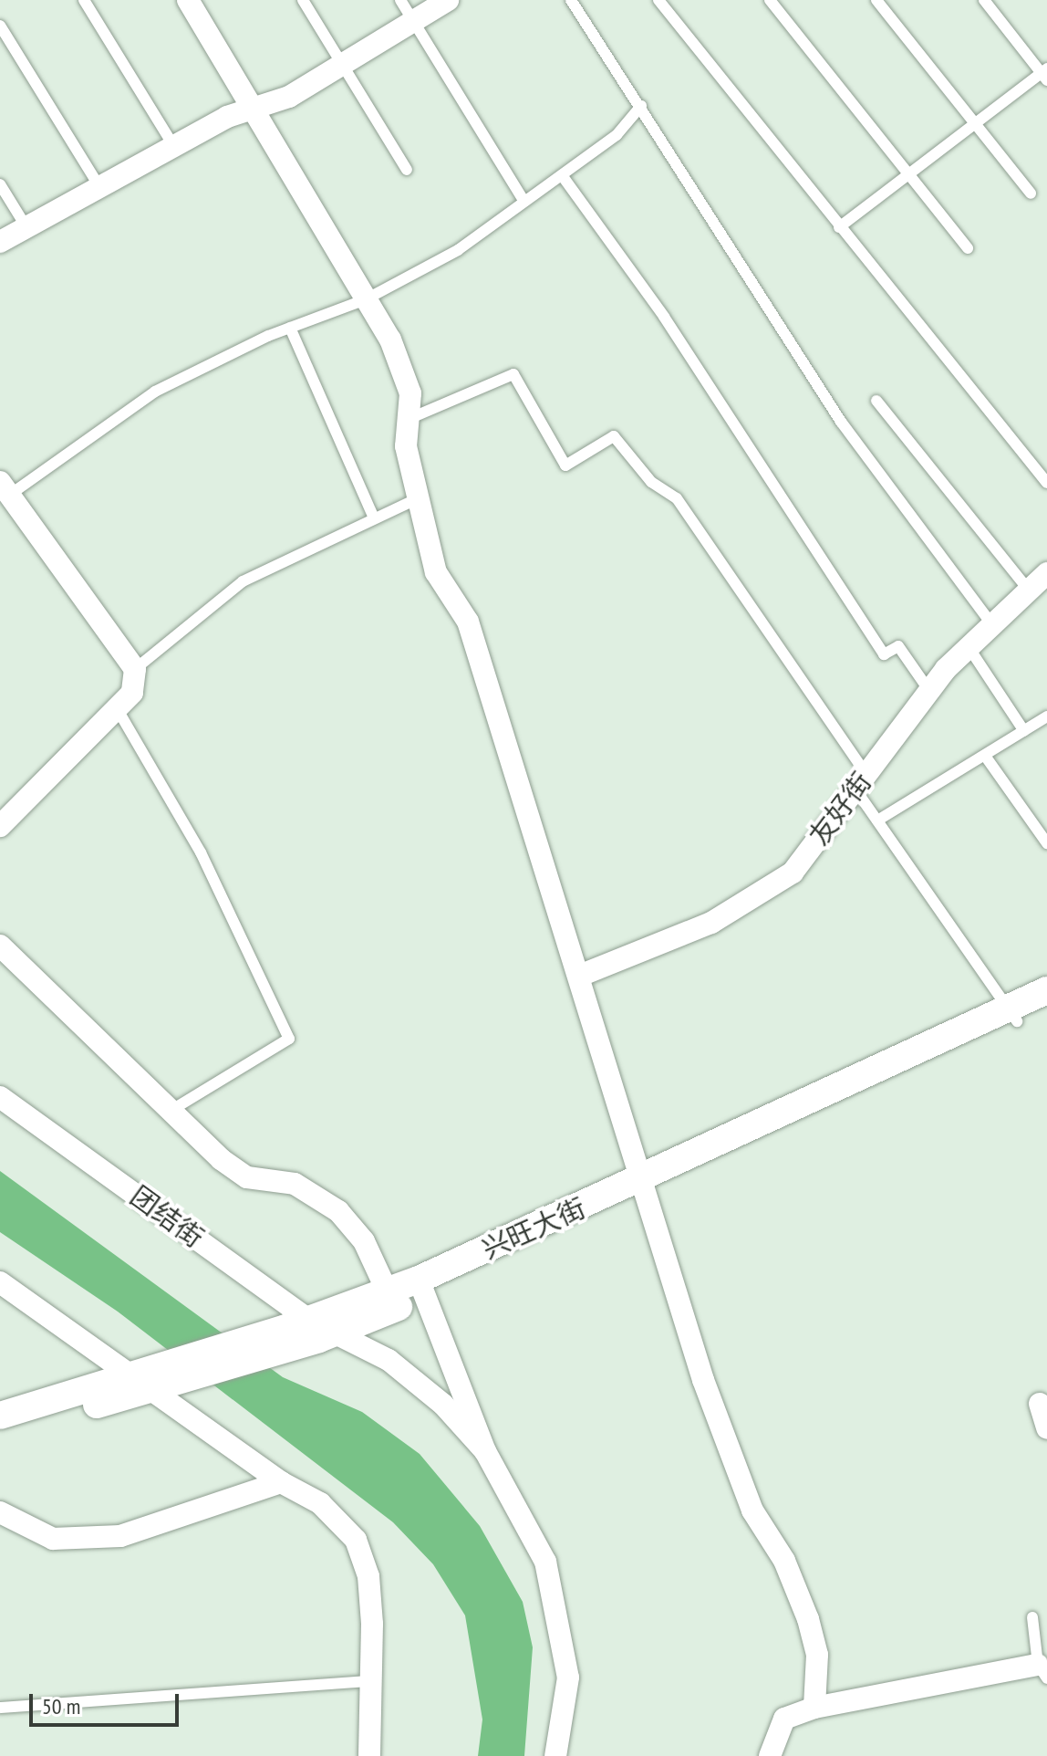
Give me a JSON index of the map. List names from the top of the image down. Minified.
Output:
{"streets":{"street":["友好街","团结街","兴旺大街"]},"crossings":[["团结街","兴旺大街"]],"scale_bar":"50 m"}
